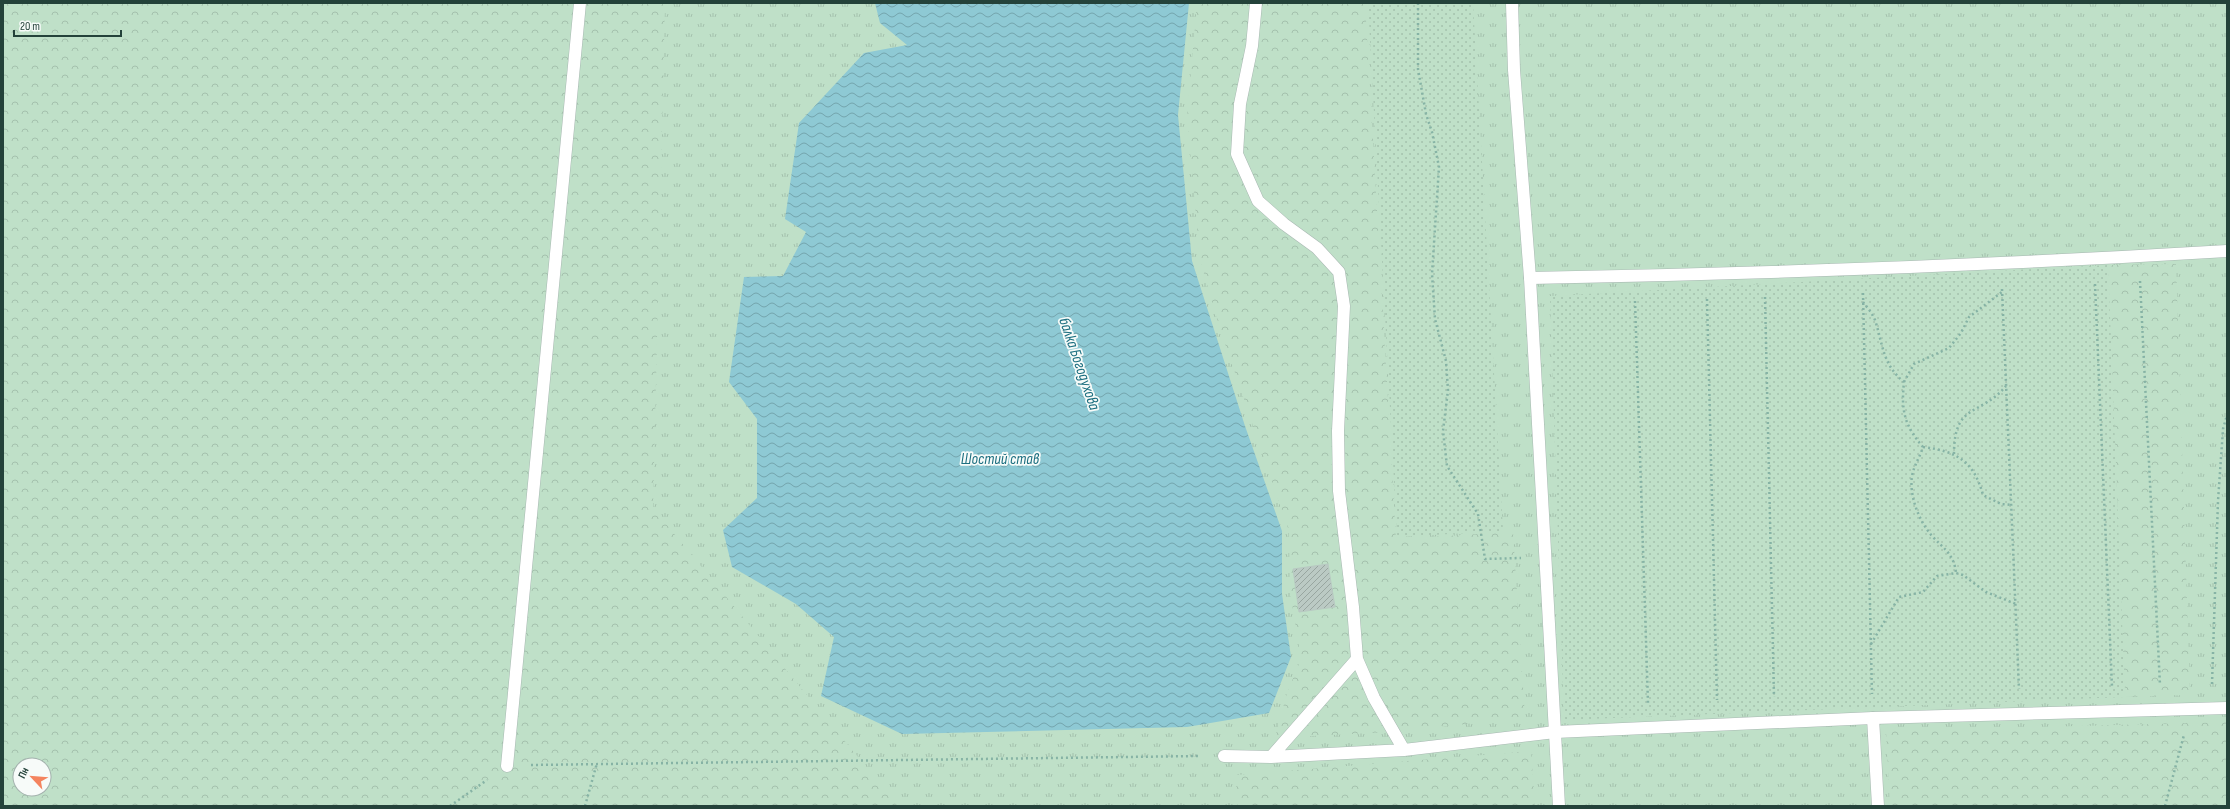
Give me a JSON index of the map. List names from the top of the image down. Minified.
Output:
{"water":["балка Богодухова","Шостий став"],"scale_bar":"20 m","north":"top left"}
